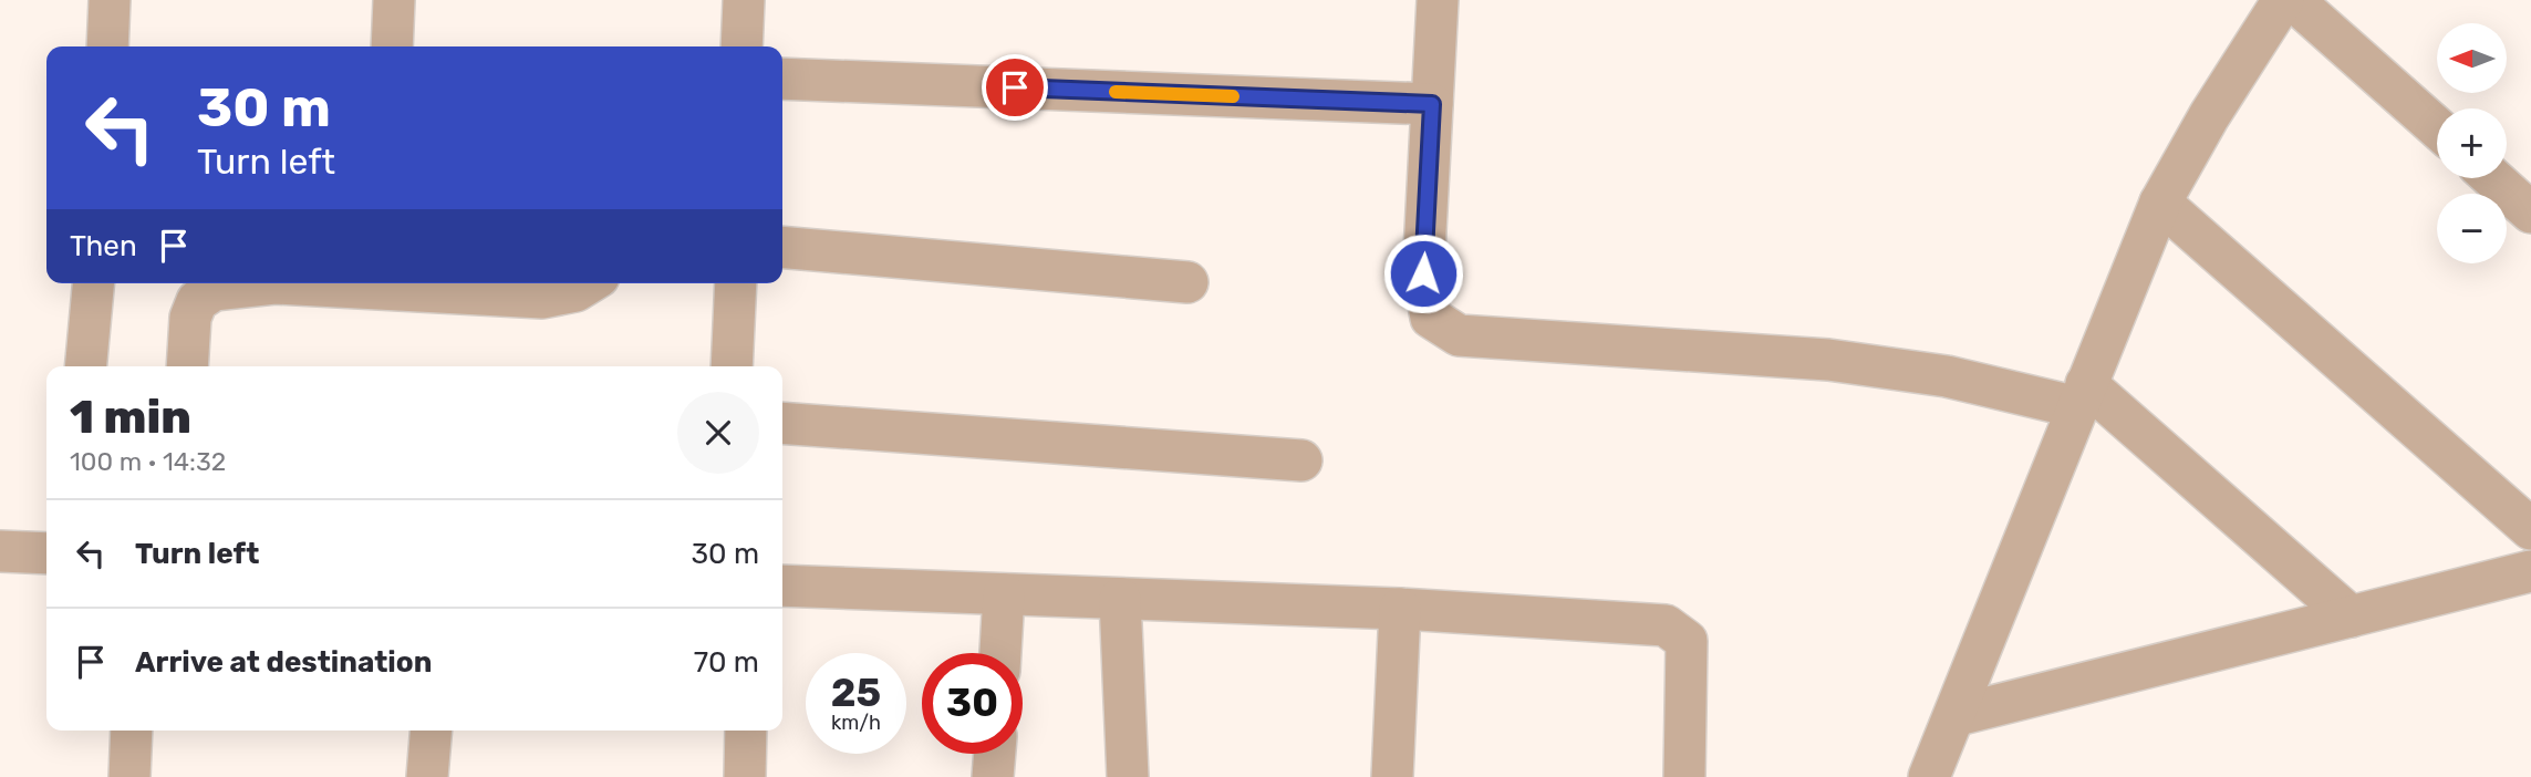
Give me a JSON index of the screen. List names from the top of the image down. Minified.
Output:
{"north":"left","page":{"map_buttons":["+","−"],"turn":["30 m","Turn left"],"then":"Then","heading":["1 min","100 m · 14:32"],"list":[{"name":"Turn left","value":"30 m"},{"name":"Arrive at destination","value":"70 m"}],"speed":"25 km/h","limit":"30"}}
